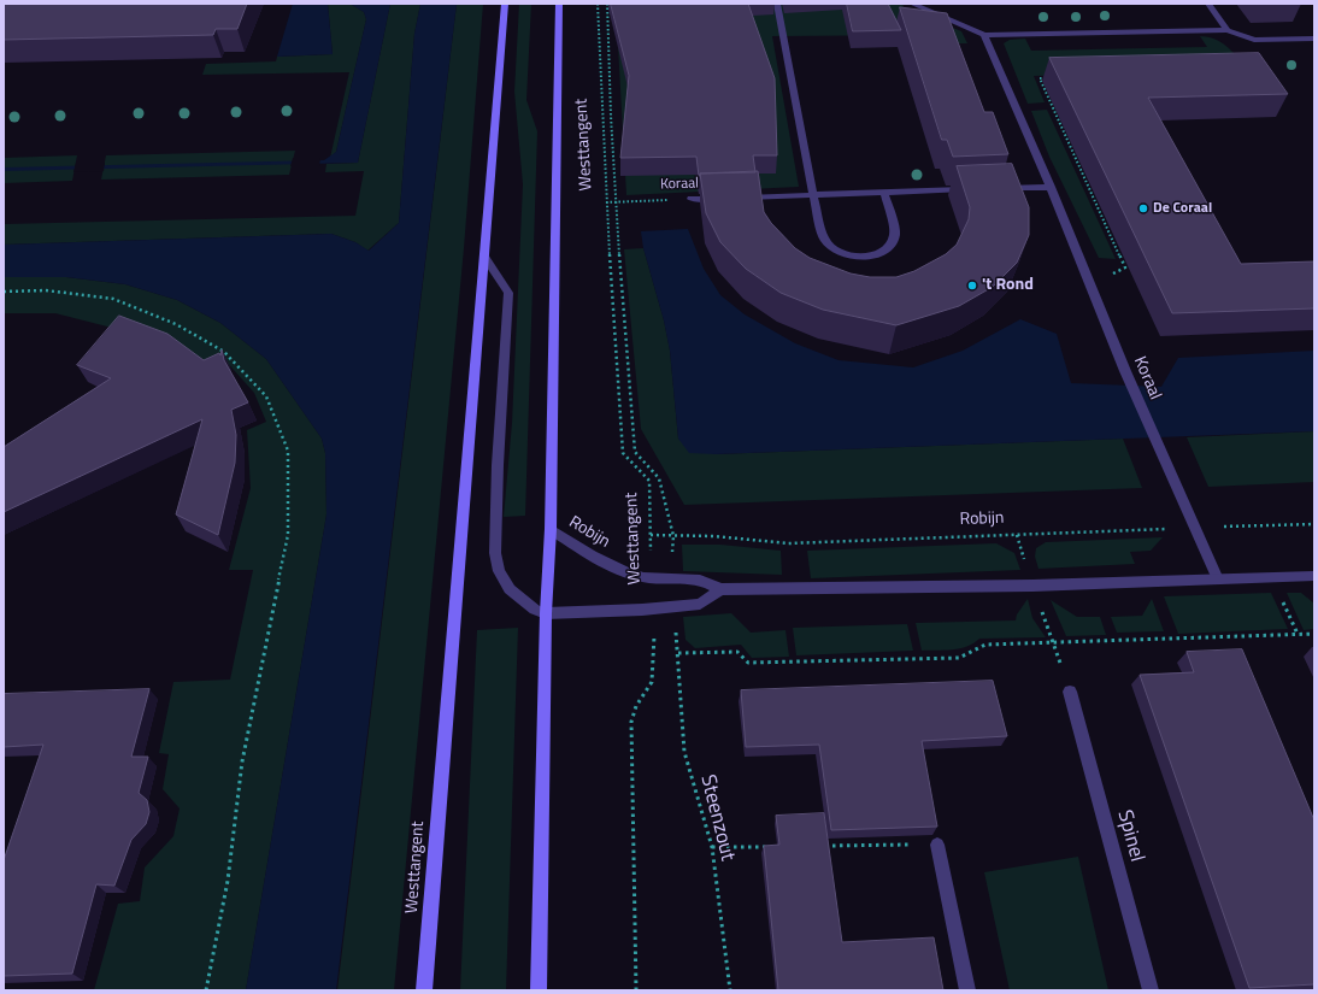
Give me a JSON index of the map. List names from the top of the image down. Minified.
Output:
{"streets":{"main road":["Westtangent"],"street":["Koraal","Robijn","Spinel"],"path":["Steenzout"]},"crossings":[["Westtangent","Koraal"],["Westtangent","Robijn"],["Koraal","Robijn"]],"places":["De Coraal","'t Rond"]}
